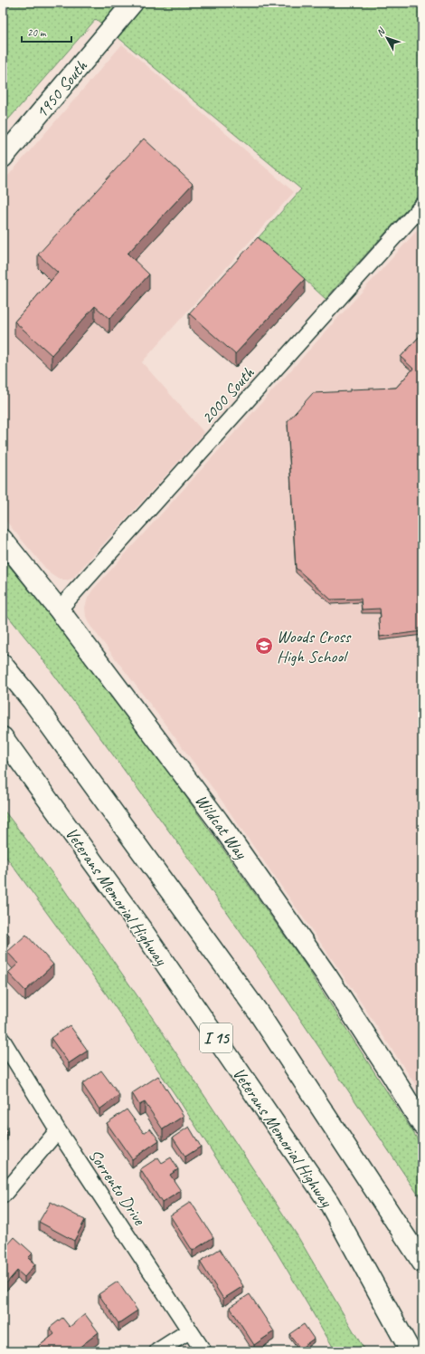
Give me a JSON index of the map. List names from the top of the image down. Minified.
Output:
{"streets":{"main road":["1950 South","Wildcat Way","Veterans Memorial Highway","I 15"],"street":["2000 South","Sorrento Drive"]},"crossings":[["2000 South","Wildcat Way"]],"places":{"school or university":["Woods Cross High School"]},"scale_bar":"20 m","north":"top left"}
